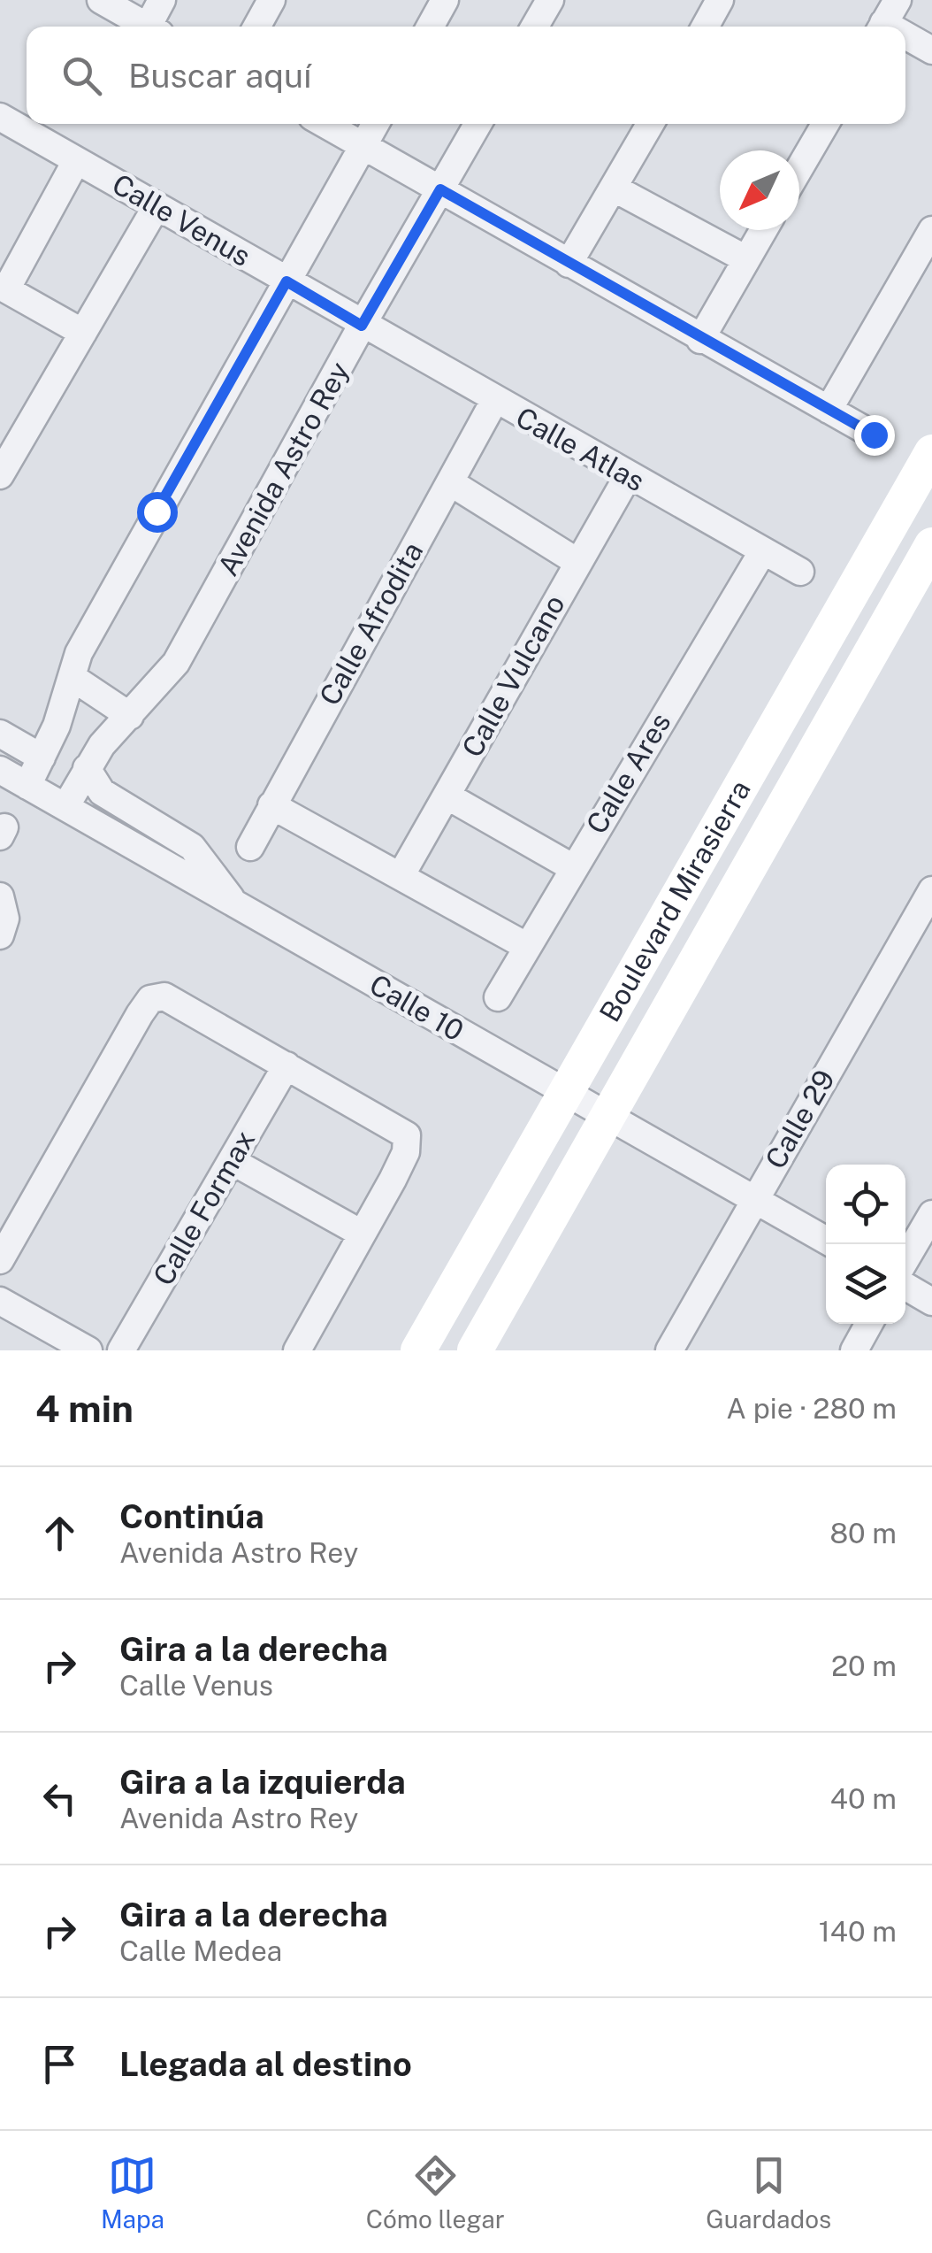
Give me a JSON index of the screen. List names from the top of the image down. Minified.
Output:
{"streets":{"main road":["Boulevard Mirasierra"],"street":["Calle Venus","Calle Atlas","Avenida Astro Rey","Calle Afrodita","Calle Vulcano","Calle Ares","Calle 10","Calle 29","Calle Formax"]},"crossings":[["Calle Venus","Calle Atlas"],["Calle Venus","Avenida Astro Rey"],["Calle Atlas","Avenida Astro Rey"],["Calle Atlas","Calle Afrodita"],["Calle Atlas","Calle Vulcano"],["Calle Atlas","Calle Ares"],["Avenida Astro Rey","Calle 10"],["Boulevard Mirasierra","Calle 10"],["Calle 10","Calle 29"]],"north":"bottom left","page":{"search":"Buscar aquí","heading":["4 min","A pie · 280 m"],"list":[["Continúa","Avenida Astro Rey","80 m"],["Gira a la derecha","Calle Venus","20 m"],["Gira a la izquierda","Avenida Astro Rey","40 m"],["Gira a la derecha","Calle Medea","140 m"],"Llegada al destino"],"nav":["Mapa","Cómo llegar","Guardados"]}}
